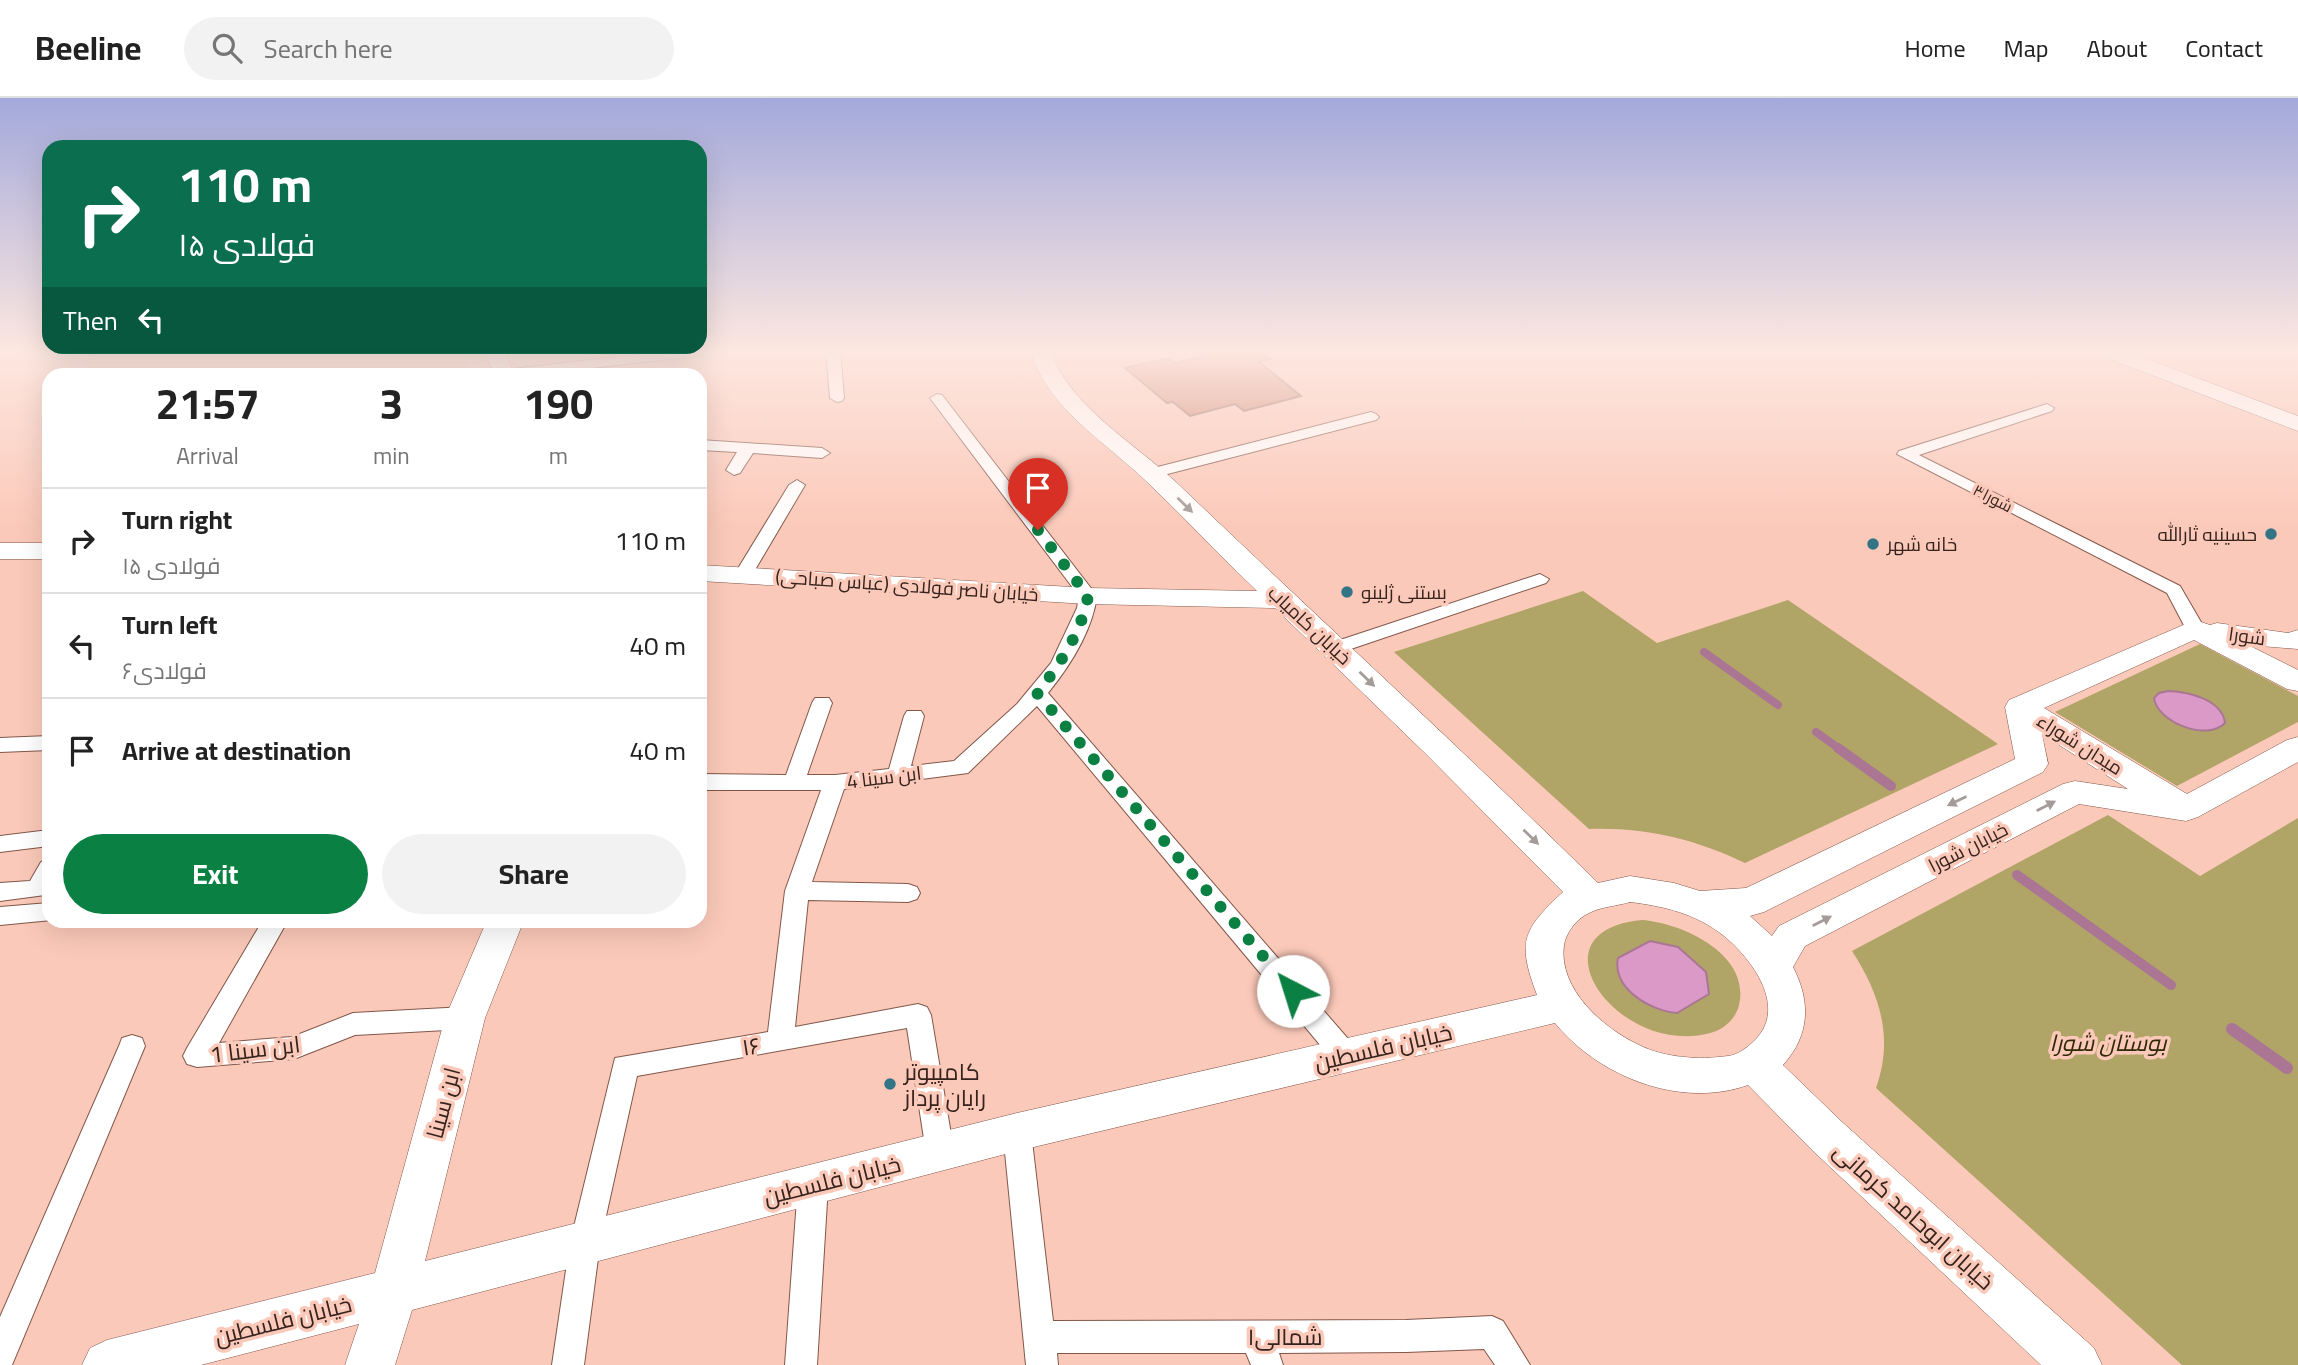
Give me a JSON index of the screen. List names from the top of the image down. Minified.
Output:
{"streets":{"main road":["خیابان ناصر فولادی (عباس صباحی)","خیابان کامیاب","شورا","میدان شوراء","خیابان شورا","خیابان فلسطین","ابن سینا","خیابان ابوحامد کرمانی"],"street":["شورا۳","ابن سینا 4","۱۶","ابن سینا 1","شمالی۱"]},"crossings":[["شورا۳","شورا"],["شورا۳","میدان شوراء"],["خیابان ناصر فولادی (عباس صباحی)","خیابان کامیاب"],["خیابان ناصر فولادی (عباس صباحی)","ابن سینا 4"],["خیابان کامیاب","خیابان شورا"],["خیابان کامیاب","خیابان فلسطین"],["خیابان کامیاب","خیابان ابوحامد کرمانی"],["شورا","میدان شوراء"],["میدان شوراء","خیابان شورا"],["خیابان شورا","خیابان فلسطین"],["خیابان شورا","خیابان ابوحامد کرمانی"],["۱۶","خیابان فلسطین"],["خیابان فلسطین","ابن سینا"],["خیابان فلسطین","خیابان ابوحامد کرمانی"],["ابن سینا 1","ابن سینا"]],"one_way":["خیابان کامیاب","خیابان شورا"],"parks":["بوستان شورا"],"places":["حسینیه ثارالله","خانه شهر","بستنی ژلینو","کامپیوتر رایان پرداز"],"page":{"header":"Beeline","search":"Search here","nav":["Home","Map","About","Contact"],"turn":["110 m","فولادی ۱۵"],"then":"Then","eta":["21:57","Arrival","3","min","190","m"],"list":[{"name":"Turn right","note":"فولادی ۱۵","value":"110 m"},{"name":"Turn left","note":"فولادی۶","value":"40 m"},{"name":"Arrive at destination","value":"40 m"}],"buttons":["Exit","Share"]}}
